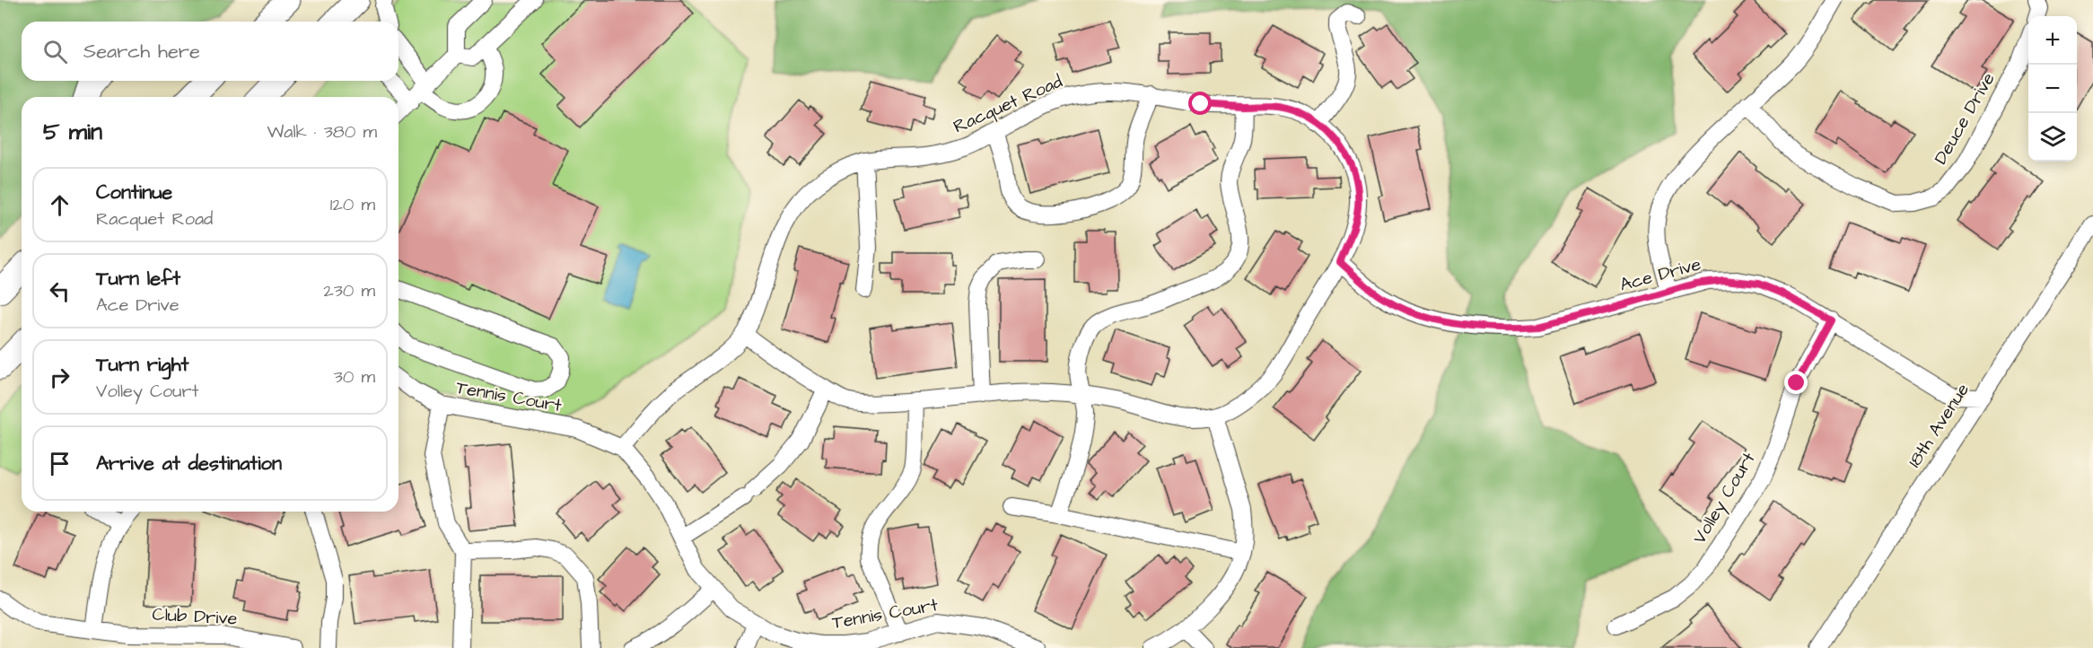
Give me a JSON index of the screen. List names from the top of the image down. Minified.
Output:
{"streets":{"street":["Racquet Road","Deuce Drive","Ace Drive","Tennis Court","18th Avenue","Volley Court","Club Drive"]},"crossings":[["Racquet Road","Ace Drive"],["Racquet Road","Tennis Court"],["Ace Drive","18th Avenue"],["Ace Drive","Volley Court"]],"page":{"map_buttons":["+","−"],"search":"Search here","heading":["5 min","Walk · 380 m"],"list":[["Continue","Racquet Road","120 m"],["Turn left","Ace Drive","230 m"],["Turn right","Volley Court","30 m"],"Arrive at destination"]}}
